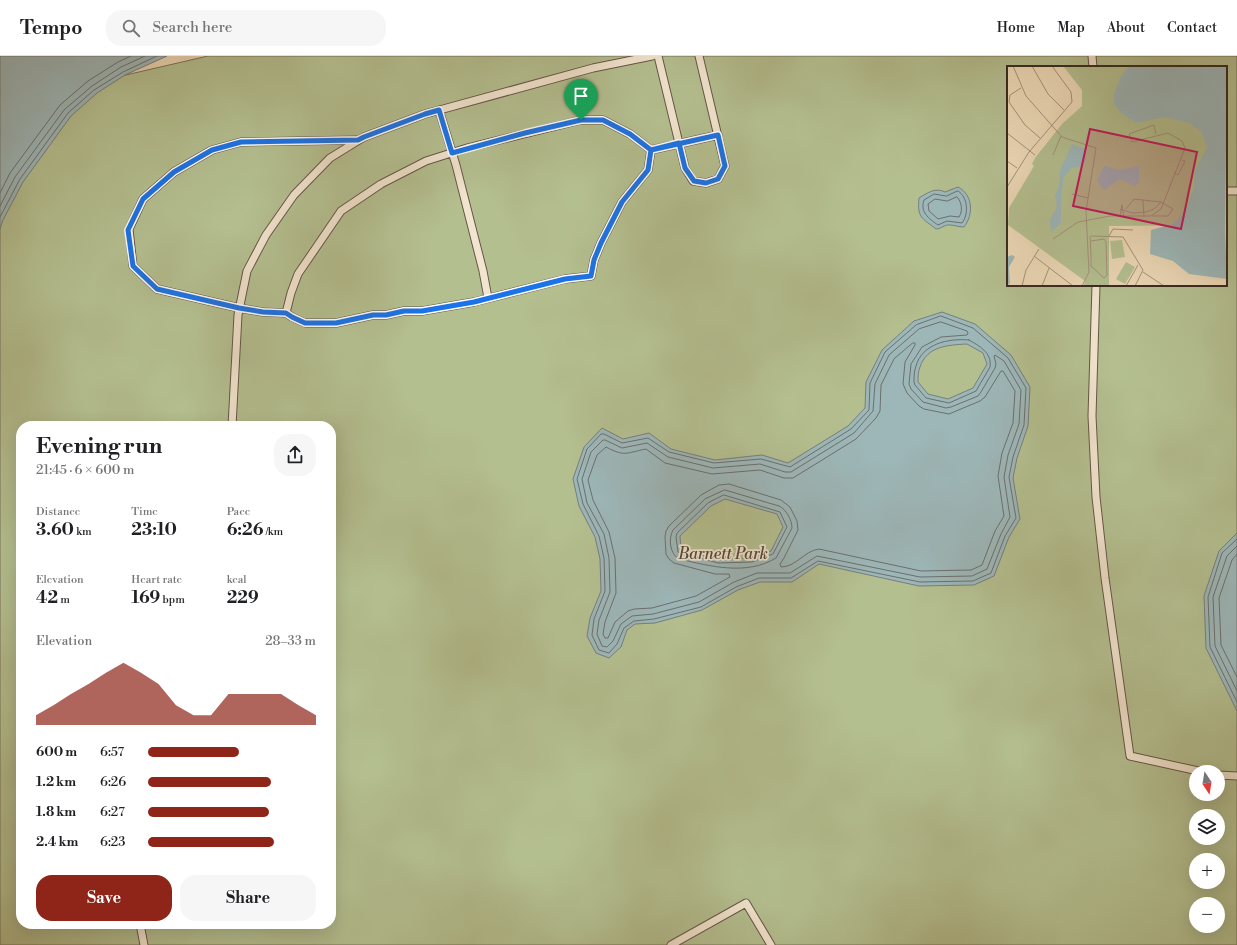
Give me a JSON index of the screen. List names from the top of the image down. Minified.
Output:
{"parks":["Barnett Park"],"north":"bottom","page":{"header":"Tempo","search":"Search here","nav":["Home","Map","About","Contact"],"heading":["Evening run","21:45 · 6 × 600 m"],"stats":[["Distance","3.60 km"],["Time","23:10"],["Pace","6:26 /km"],["Elevation","42 m"],["Heart rate","169 bpm"],["kcal","229"]],"chart":["Elevation","28–33 m"],"list":[{"name":"600 m","note":"6:57"},{"name":"1.2 km","note":"6:26"},{"name":"1.8 km","note":"6:27"},{"name":"2.4 km","note":"6:23"}],"map_buttons":["+","−"],"buttons":["Save","Share"]}}
